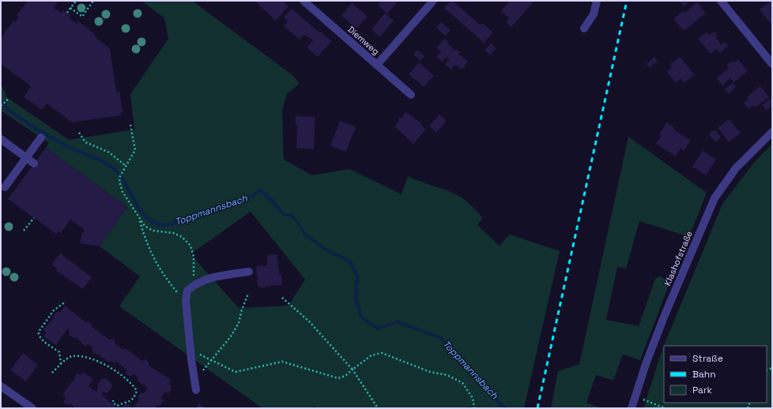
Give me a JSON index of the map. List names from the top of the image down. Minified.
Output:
{"streets":{"street":["Diemweg","Klashofstraße"]},"water":["Toppmannsbach"],"legend":["Straße","Bahn","Park"]}
